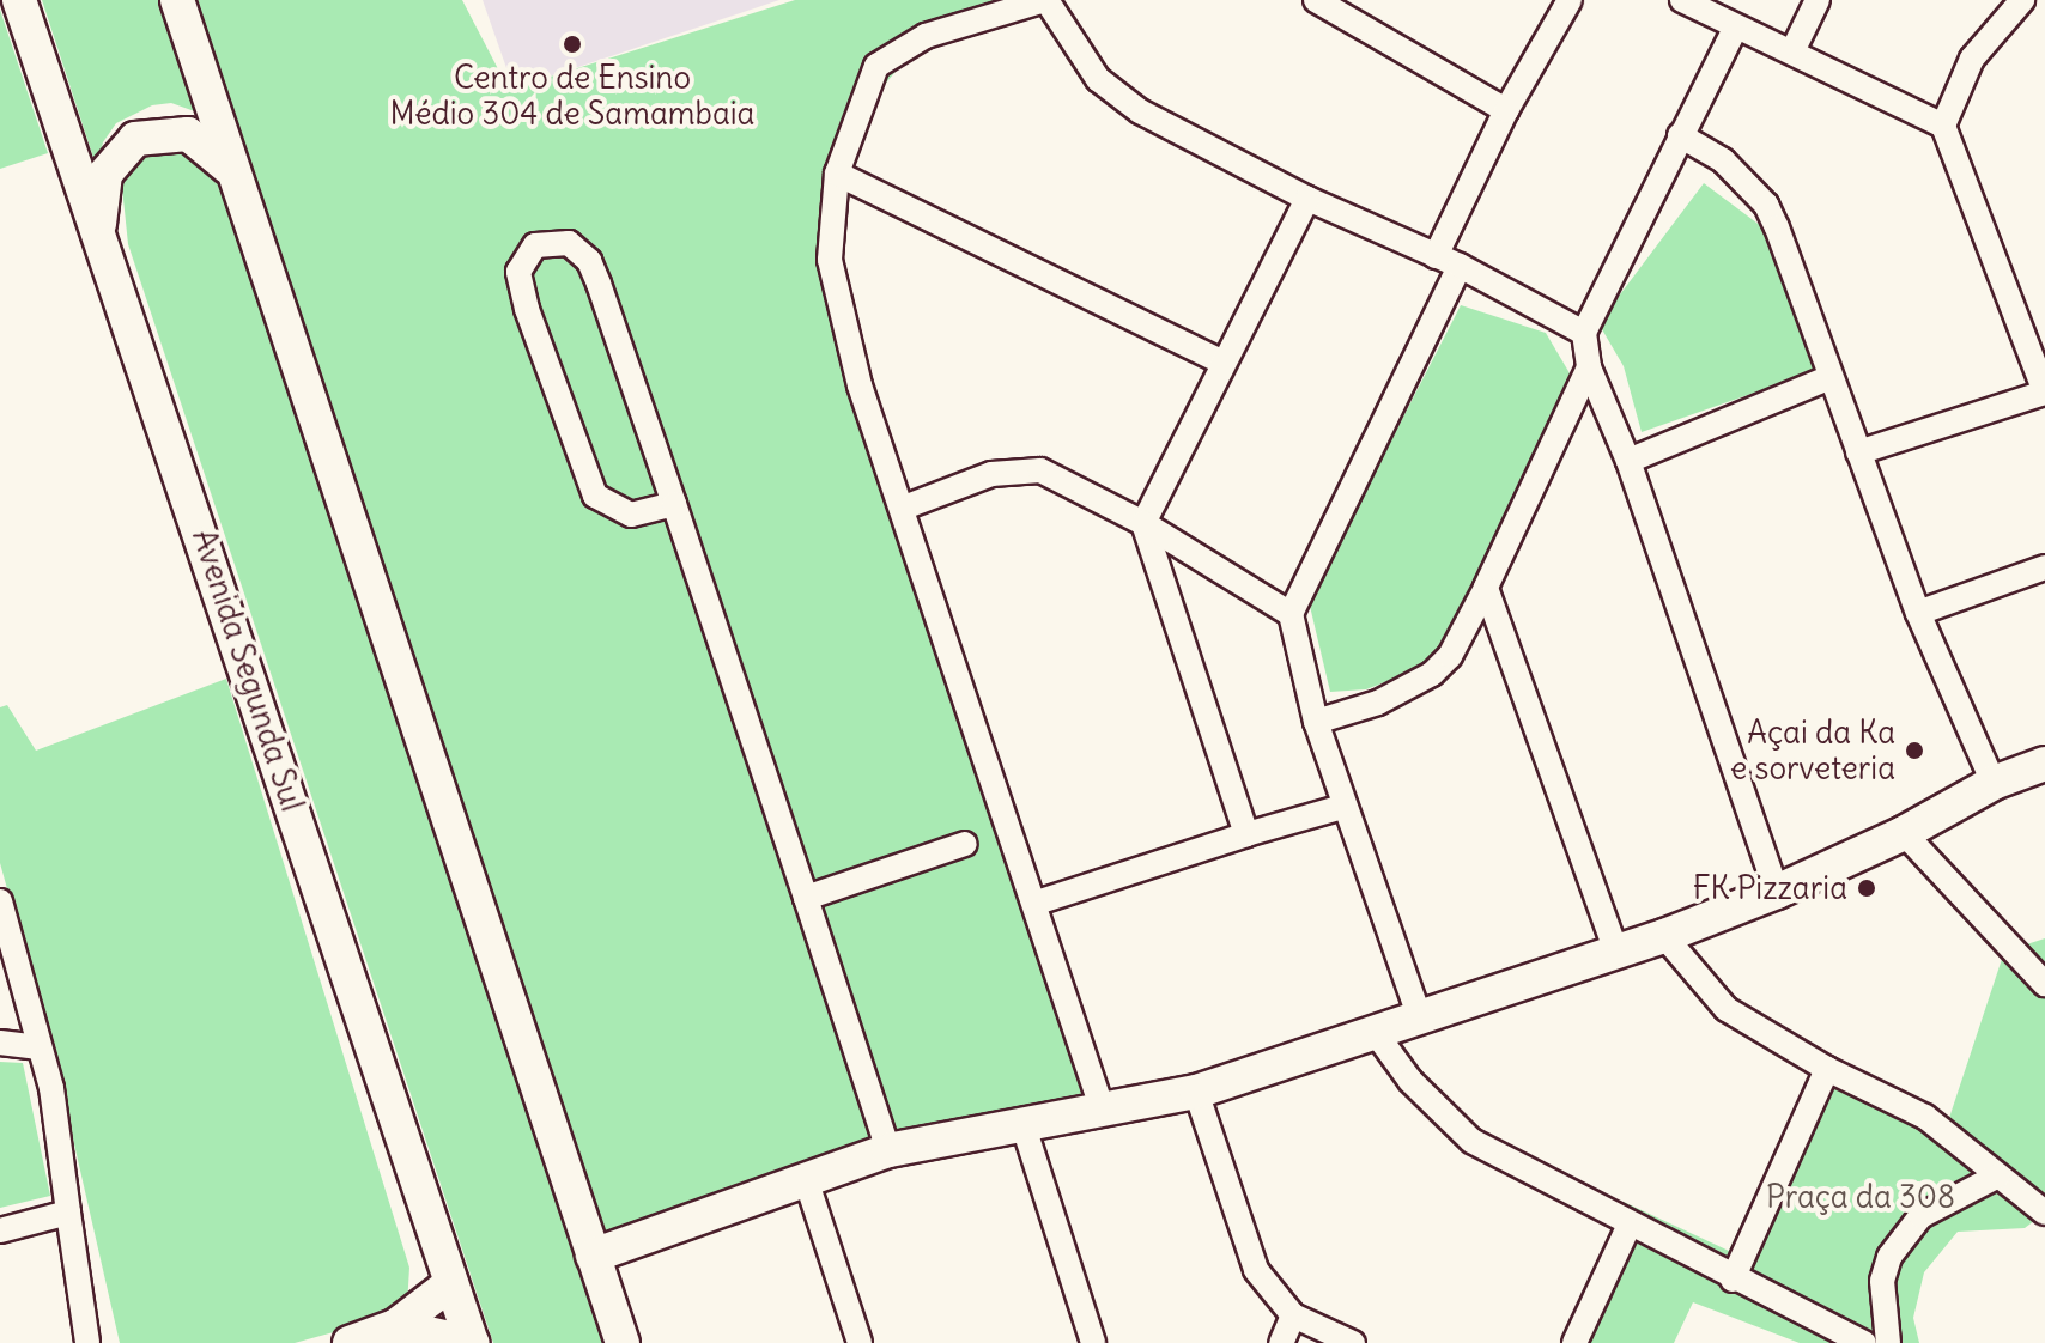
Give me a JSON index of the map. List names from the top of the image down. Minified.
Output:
{"streets":{"main road":["Avenida Segunda Sul"]},"parks":["Praça da 308"],"places":["Centro de Ensino Médio 304 de Samambaia","Açai da Ka e sorveteria","FK Pizzaria"]}
